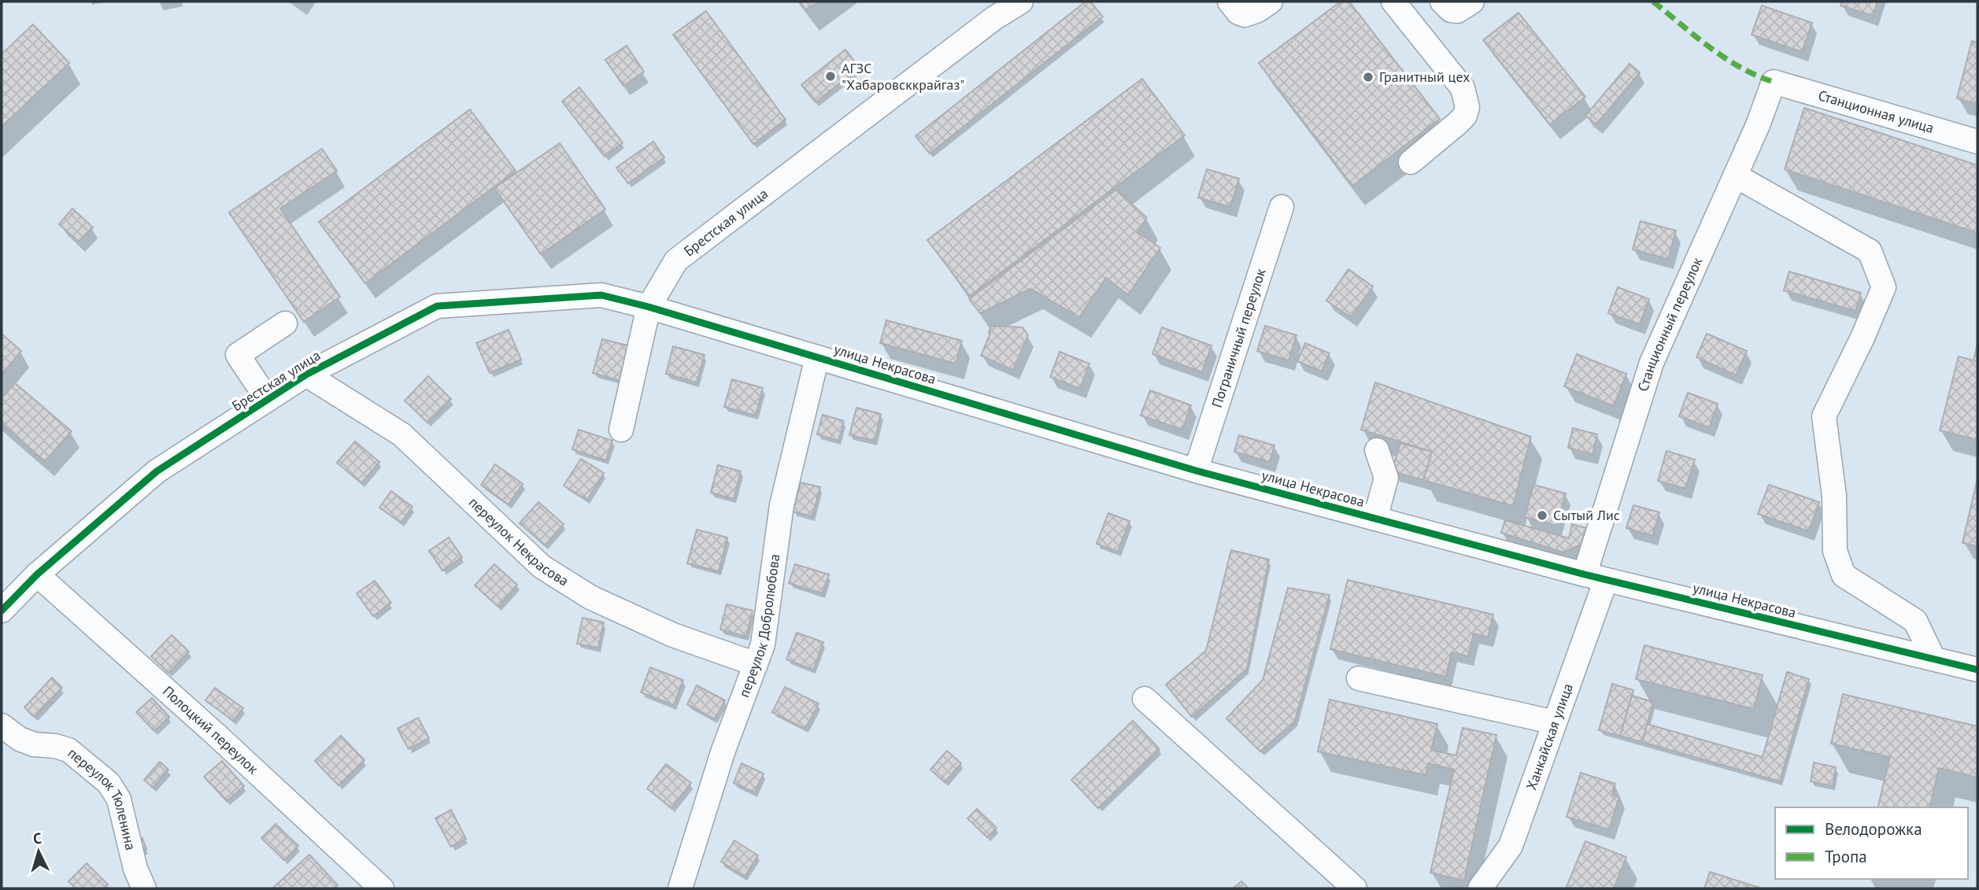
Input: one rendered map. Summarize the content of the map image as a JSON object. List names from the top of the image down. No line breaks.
{"streets":{"street":["Станционная улица","Брестская улица","Станционный переулок","Пограничный переулок","улица Некрасова","переулок Некрасова","переулок Добролюбова","Полоцкий переулок","Ханкайская улица","переулок Тюленина"]},"crossings":[["Станционная улица","Станционный переулок"],["Брестская улица","улица Некрасова"],["Брестская улица","переулок Некрасова"],["Брестская улица","Полоцкий переулок"],["Станционный переулок","улица Некрасова"],["Станционный переулок","Ханкайская улица"],["Пограничный переулок","улица Некрасова"],["улица Некрасова","переулок Добролюбова"],["улица Некрасова","Ханкайская улица"],["переулок Некрасова","переулок Добролюбова"]],"places":["АГЗС \"Хабаровсккрайгаз\"","Гранитный цех","Сытый Лис"],"legend":["Велодорожка","Тропа"],"north":"top"}
